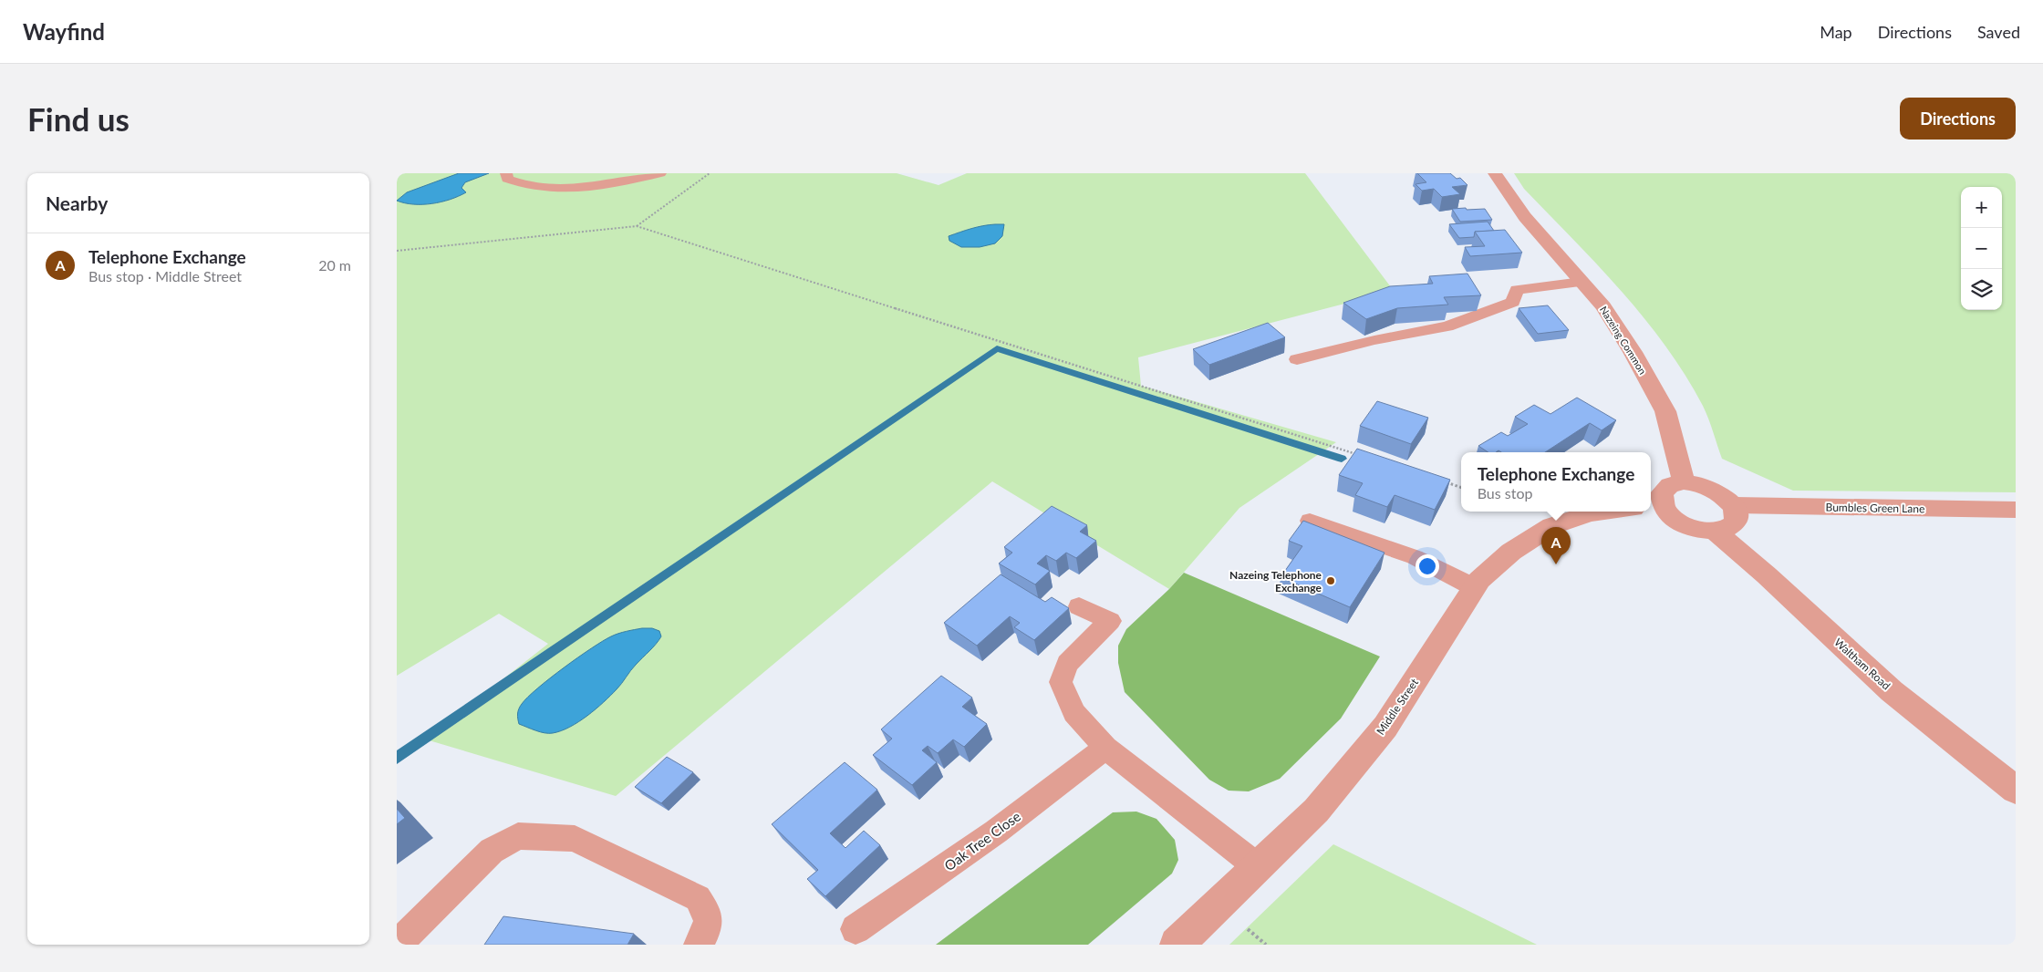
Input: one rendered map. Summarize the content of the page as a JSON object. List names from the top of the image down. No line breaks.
{"streets":{"street":["Nazeing Common","Bumbles Green Lane","Waltham Road","Middle Street"],"lane":["Oak Tree Close"]},"places":["Nazeing Telephone Exchange"],"page":{"header":"Wayfind","nav":["Map","Directions","Saved"],"buttons":"Directions","title":"Find us","heading":"Nearby","map_buttons":["+","−"],"list":[{"mark":"A","name":"Telephone Exchange","note":"Bus stop · Middle Street","value":"20 m"}],"popup":["Telephone Exchange","Bus stop"],"pins":"A"}}
